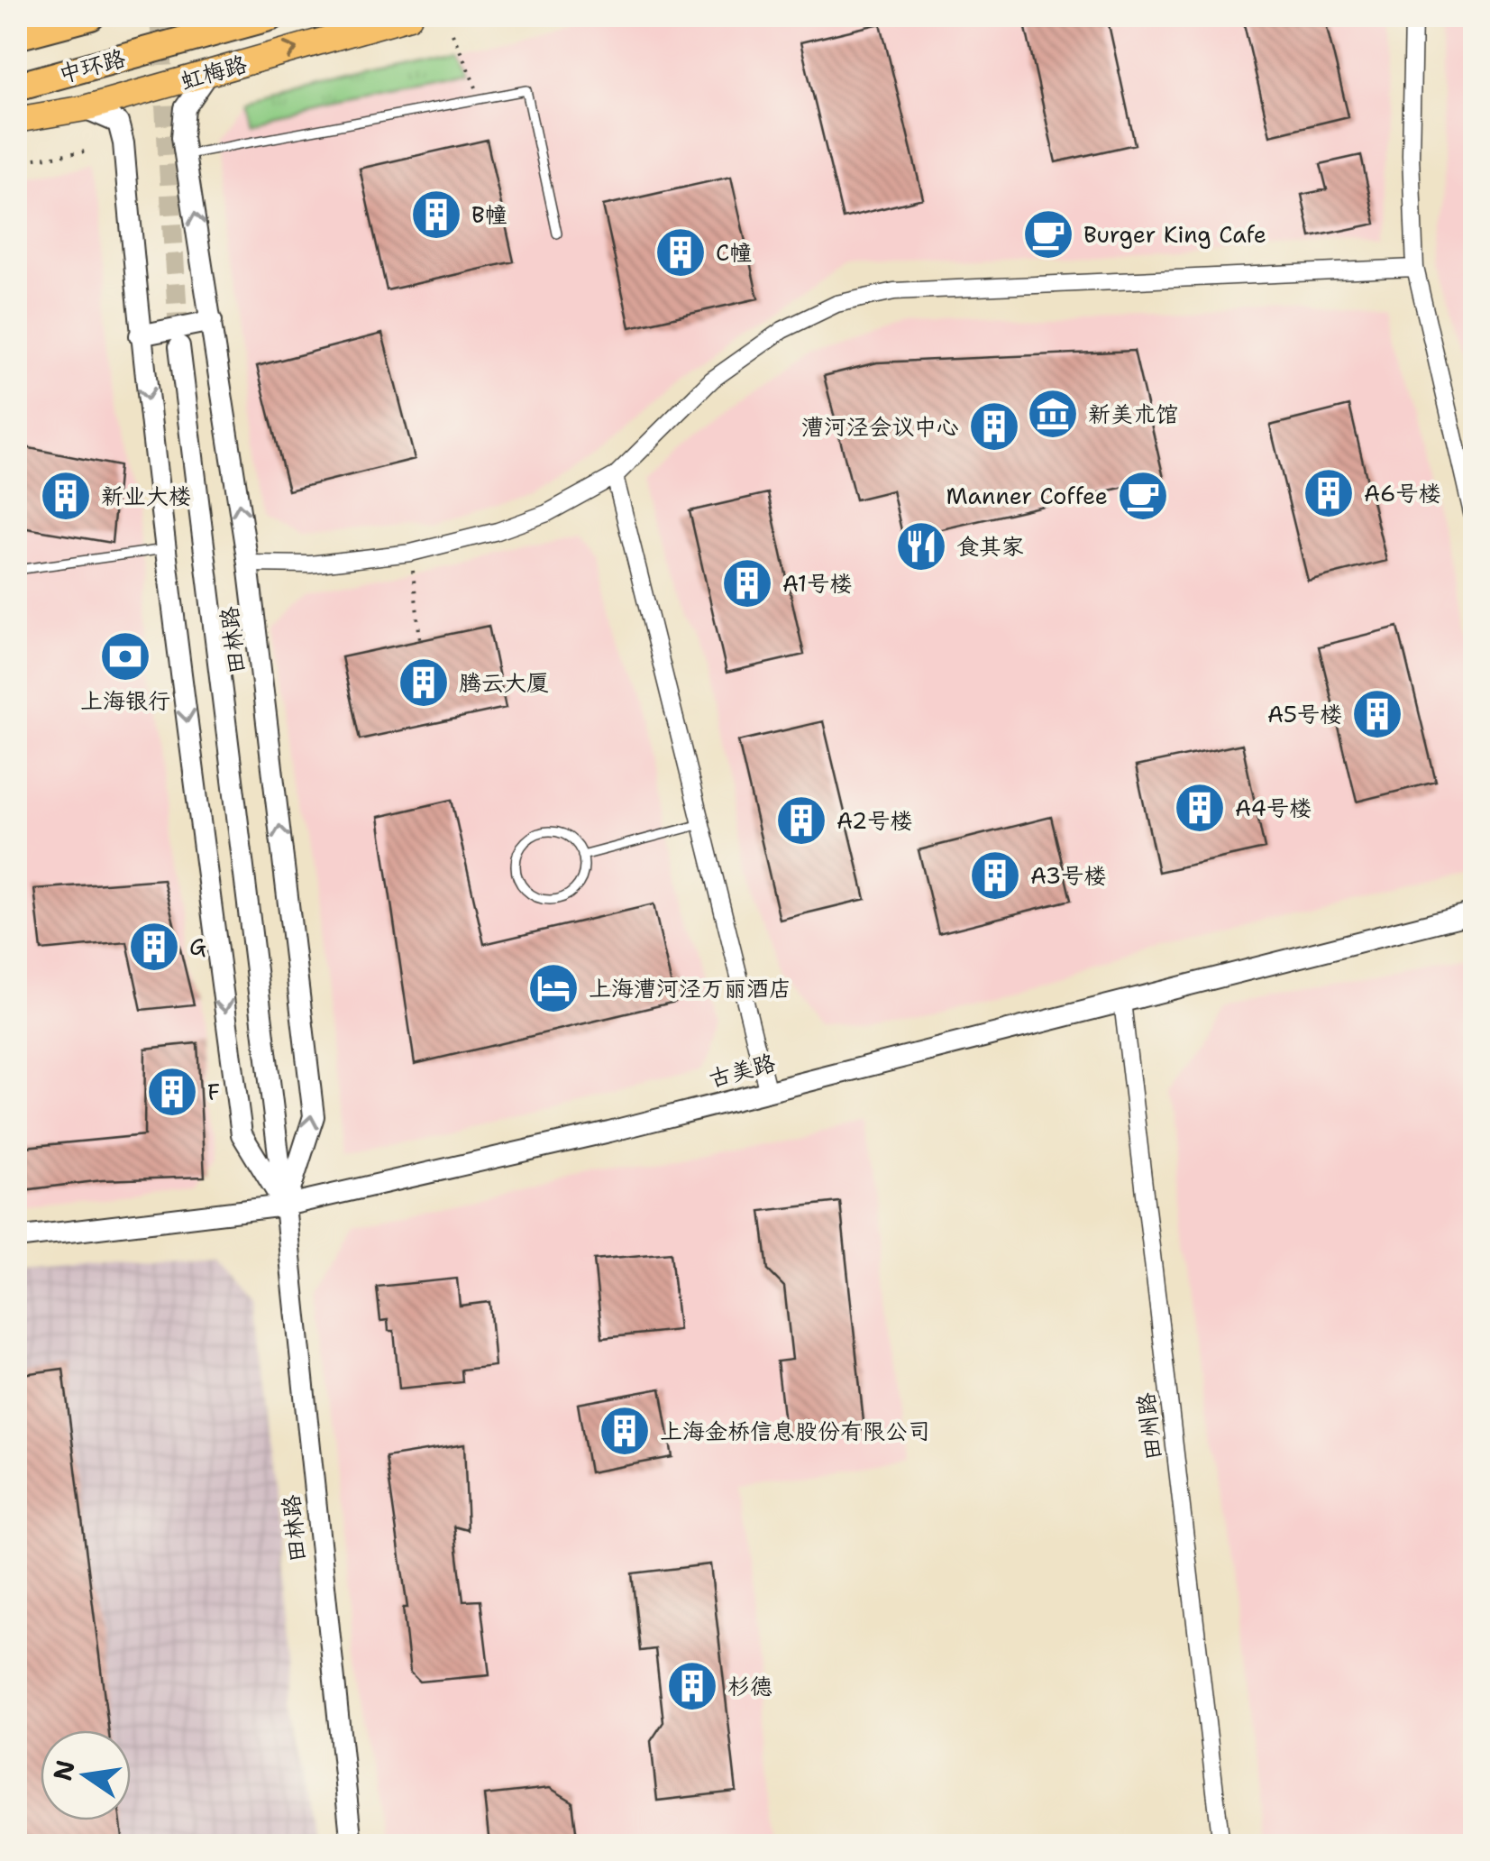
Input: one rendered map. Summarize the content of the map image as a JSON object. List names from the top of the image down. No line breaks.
{"streets":{"highway":["中环路"],"main road":["虹梅路"],"street":["田林路","古美路","田州路"]},"crossings":[["虹梅路","田林路"],["田林路","古美路"],["古美路","田州路"]],"one_way":["虹梅路"],"places":{"building":["B幢","C幢","漕河泾会议中心","A6号楼","新业大楼","A1号楼","腾云大厦","A5号楼","A4号楼","A2号楼","A3号楼","G","F","上海金桥信息股份有限公司","杉德"],"cafe":["Burger King Cafe","Manner Coffee"],"museum":["新美术馆"],"restaurant":["食其家"],"bank":["上海银行"],"hotel":["上海漕河泾万丽酒店"]},"north":"left"}
